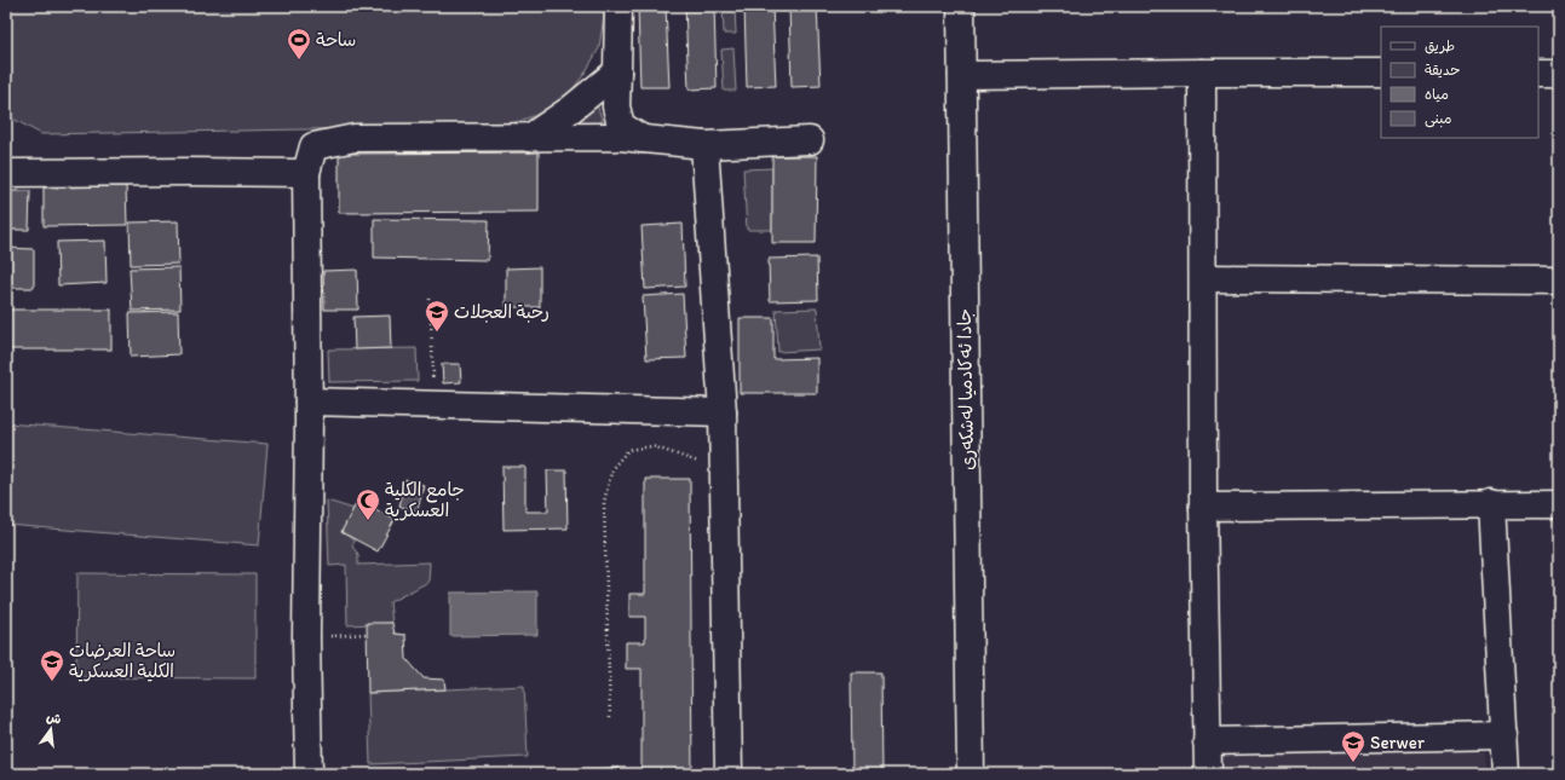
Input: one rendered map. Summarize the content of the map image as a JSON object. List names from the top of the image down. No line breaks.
{"streets":{"street":["جادا ئه‌كادميا له‌شكه‌رى"]},"places":{"sports":["ساحة"],"school or university":["رحبة العجلات","ساحة العرضات الكلية العسكرية","Serwer"],"mosque":["جامع الكلية العسكرية"]},"legend":["طريق","حديقة","مياه","مبنى"],"north":"top"}
